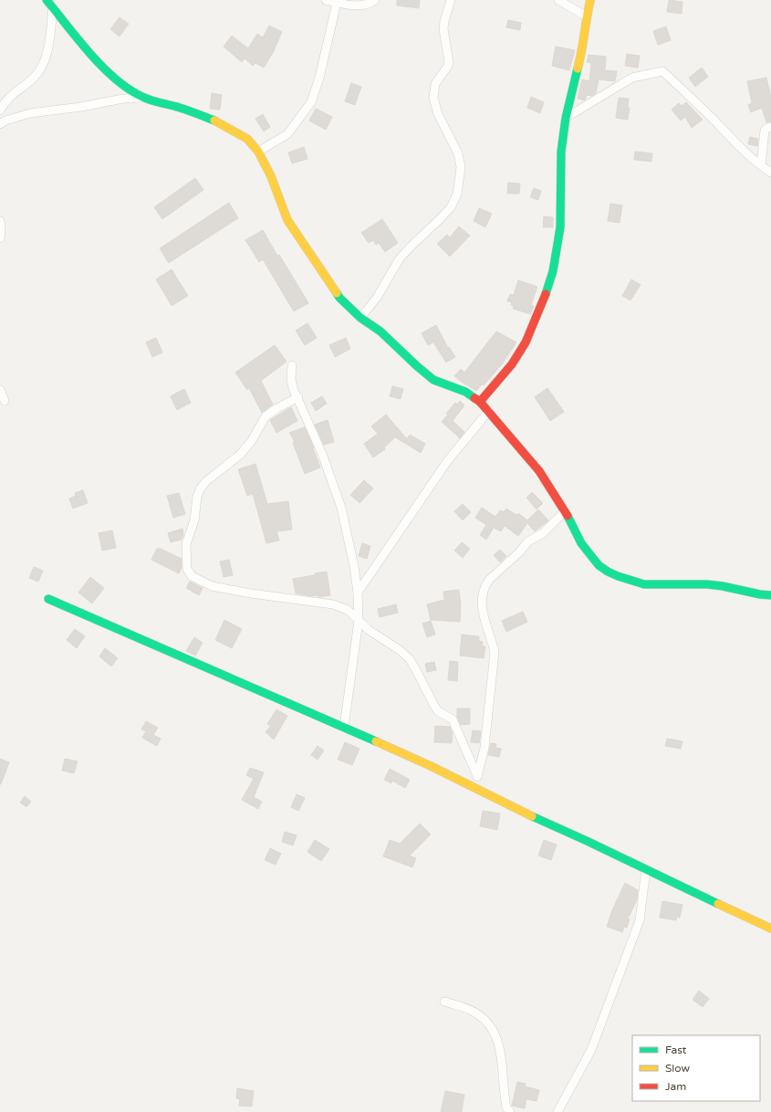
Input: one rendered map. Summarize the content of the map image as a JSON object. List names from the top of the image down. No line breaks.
{"legend":["Fast","Slow","Jam"]}
